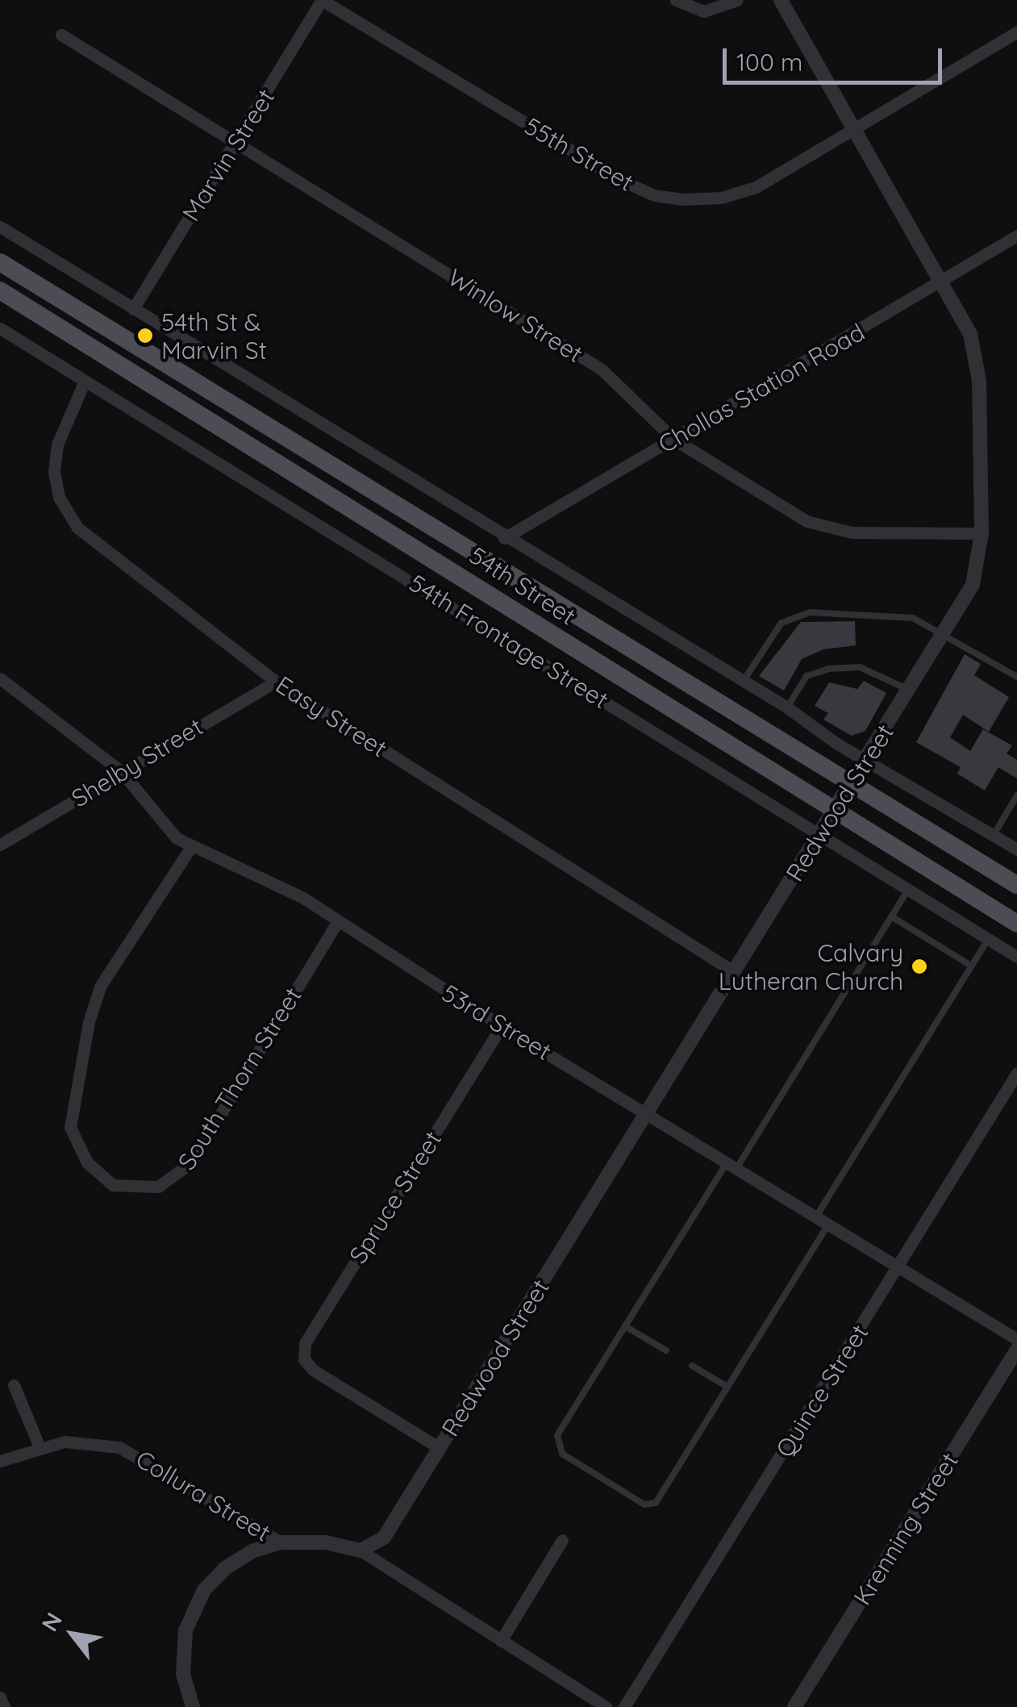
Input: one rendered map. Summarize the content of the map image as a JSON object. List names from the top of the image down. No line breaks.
{"streets":{"main road":["54th Street"],"street":["55th Street","Marvin Street","Winlow Street","Chollas Station Road","54th Frontage Street","Easy Street","Shelby Street","Redwood Street","53rd Street","South Thorn Street","Spruce Street","Quince Street","Collura Street","Krenning Street"]},"crossings":[["55th Street","Marvin Street"],["55th Street","Redwood Street"],["Marvin Street","Winlow Street"],["Winlow Street","Chollas Station Road"],["Winlow Street","Redwood Street"],["Chollas Station Road","Redwood Street"],["54th Street","Redwood Street"],["54th Frontage Street","Easy Street"],["54th Frontage Street","Redwood Street"],["Easy Street","Shelby Street"],["Easy Street","Redwood Street"],["Shelby Street","53rd Street"],["Redwood Street","53rd Street"],["Redwood Street","Spruce Street"],["Redwood Street","Collura Street"],["53rd Street","South Thorn Street"],["53rd Street","Spruce Street"],["53rd Street","Quince Street"]],"places":["54th St & Marvin St","Calvary Lutheran Church"],"scale_bar":"100 m","north":"top left"}
